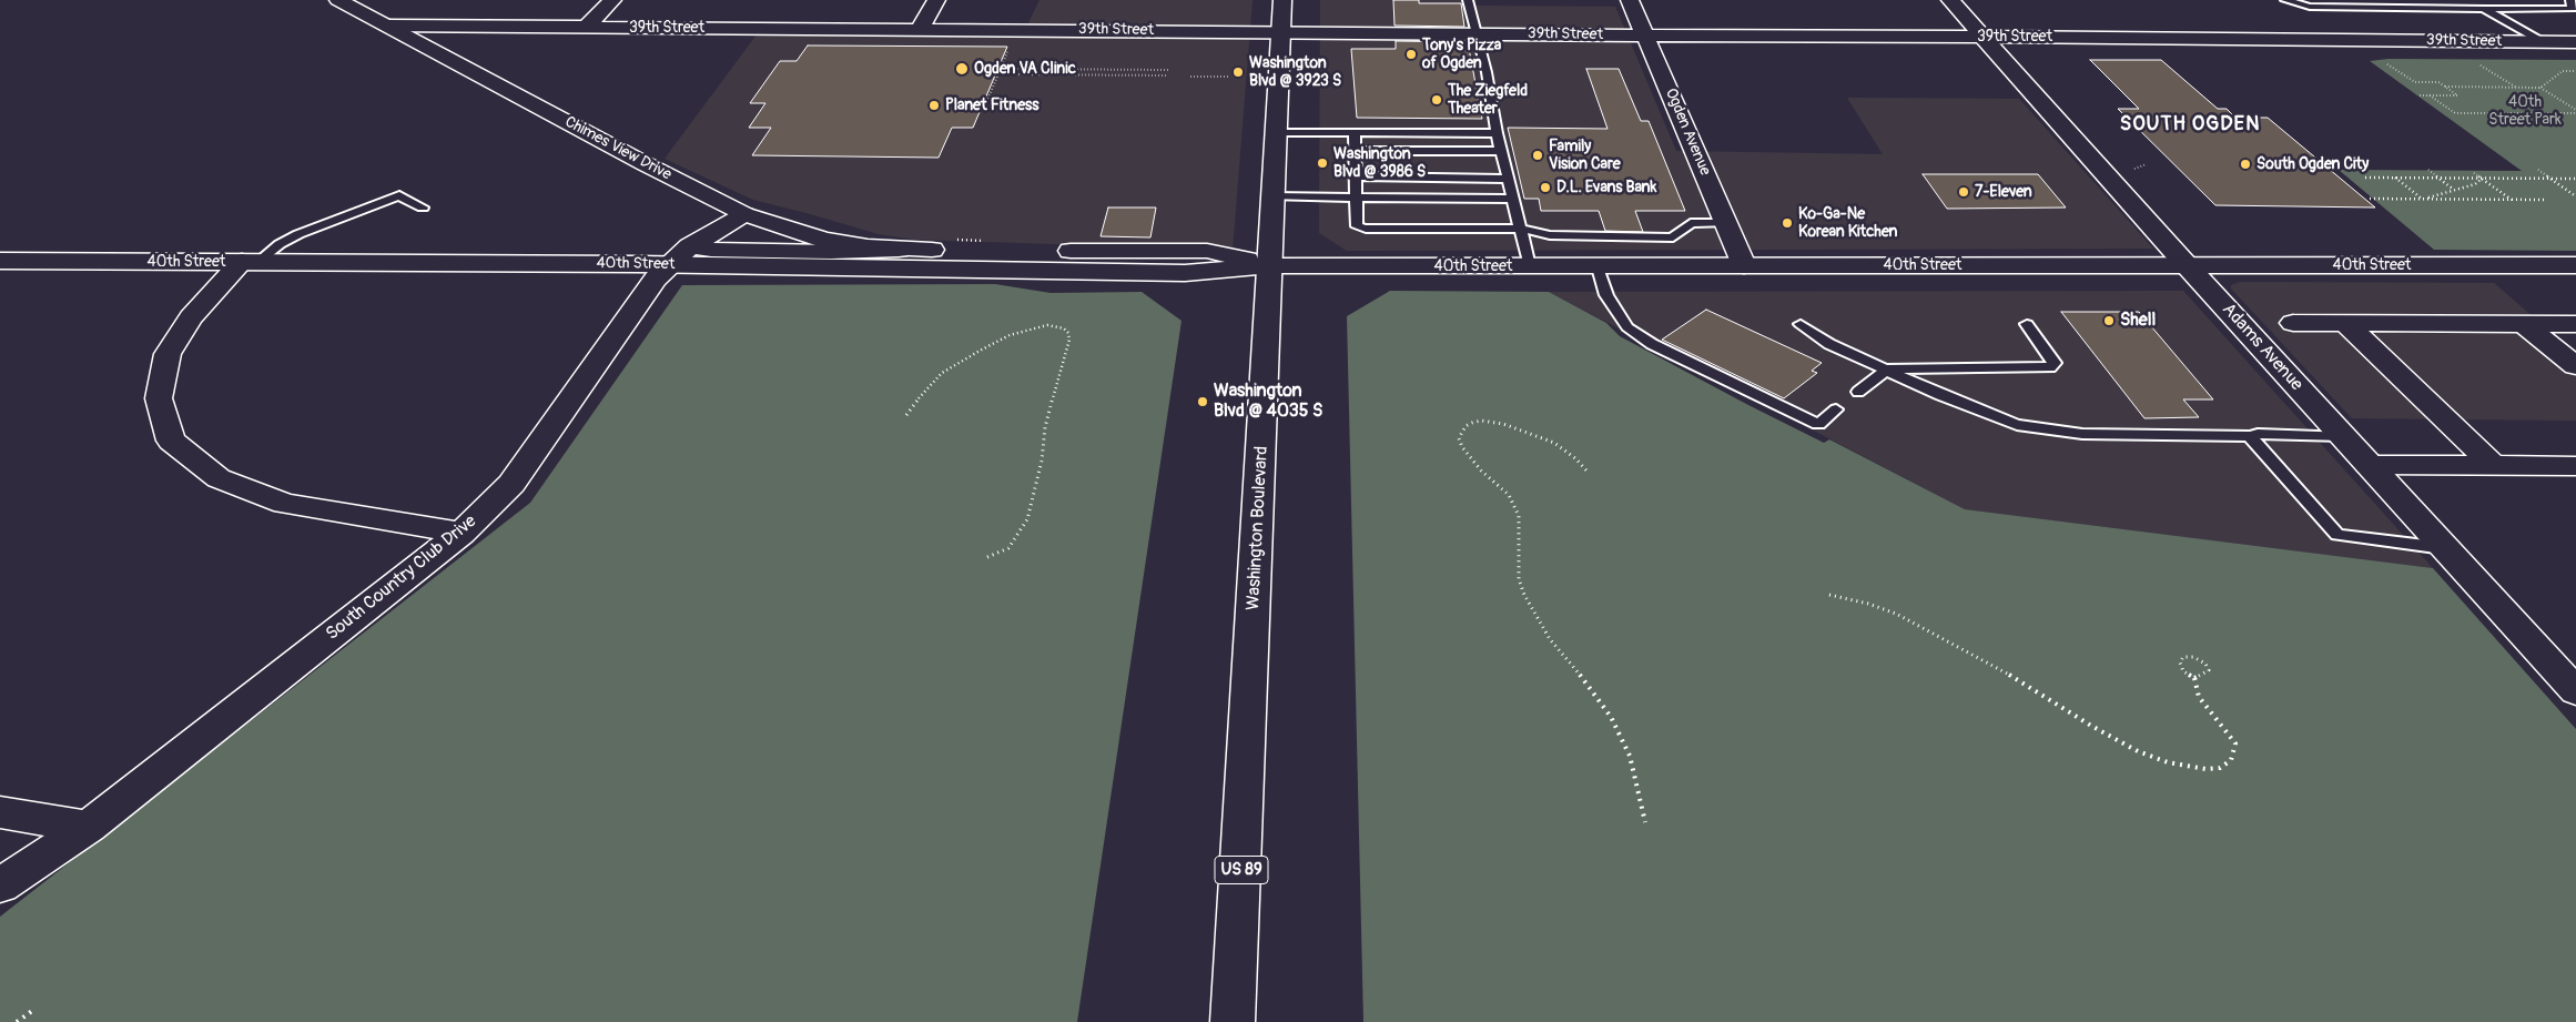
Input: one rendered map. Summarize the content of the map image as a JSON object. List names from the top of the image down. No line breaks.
{"streets":{"street":["39th Street","Ogden Avenue","Chimes View Drive","40th Street","Adams Avenue","Washington Boulevard","South Country Club Drive","US 89"]},"crossings":[["39th Street","Ogden Avenue"],["39th Street","Chimes View Drive"],["39th Street","Adams Avenue"],["39th Street","Washington Boulevard"],["Ogden Avenue","40th Street"],["Chimes View Drive","40th Street"],["Chimes View Drive","South Country Club Drive"],["40th Street","Adams Avenue"],["40th Street","Washington Boulevard"],["40th Street","South Country Club Drive"]],"districts":["SOUTH OGDEN"],"parks":["40th Street Park"],"places":["Tony's Pizza of Ogden","Ogden VA Clinic","Washington Blvd @ 3923 S","The Ziegfeld Theater","Planet Fitness","Family Vision Care","Washington Blvd @ 3986 S","South Ogden City","D.L. Evans Bank","7-Eleven","Ko-Ga-Ne Korean Kitchen","Shell","Washington Blvd @ 4035 S"]}
